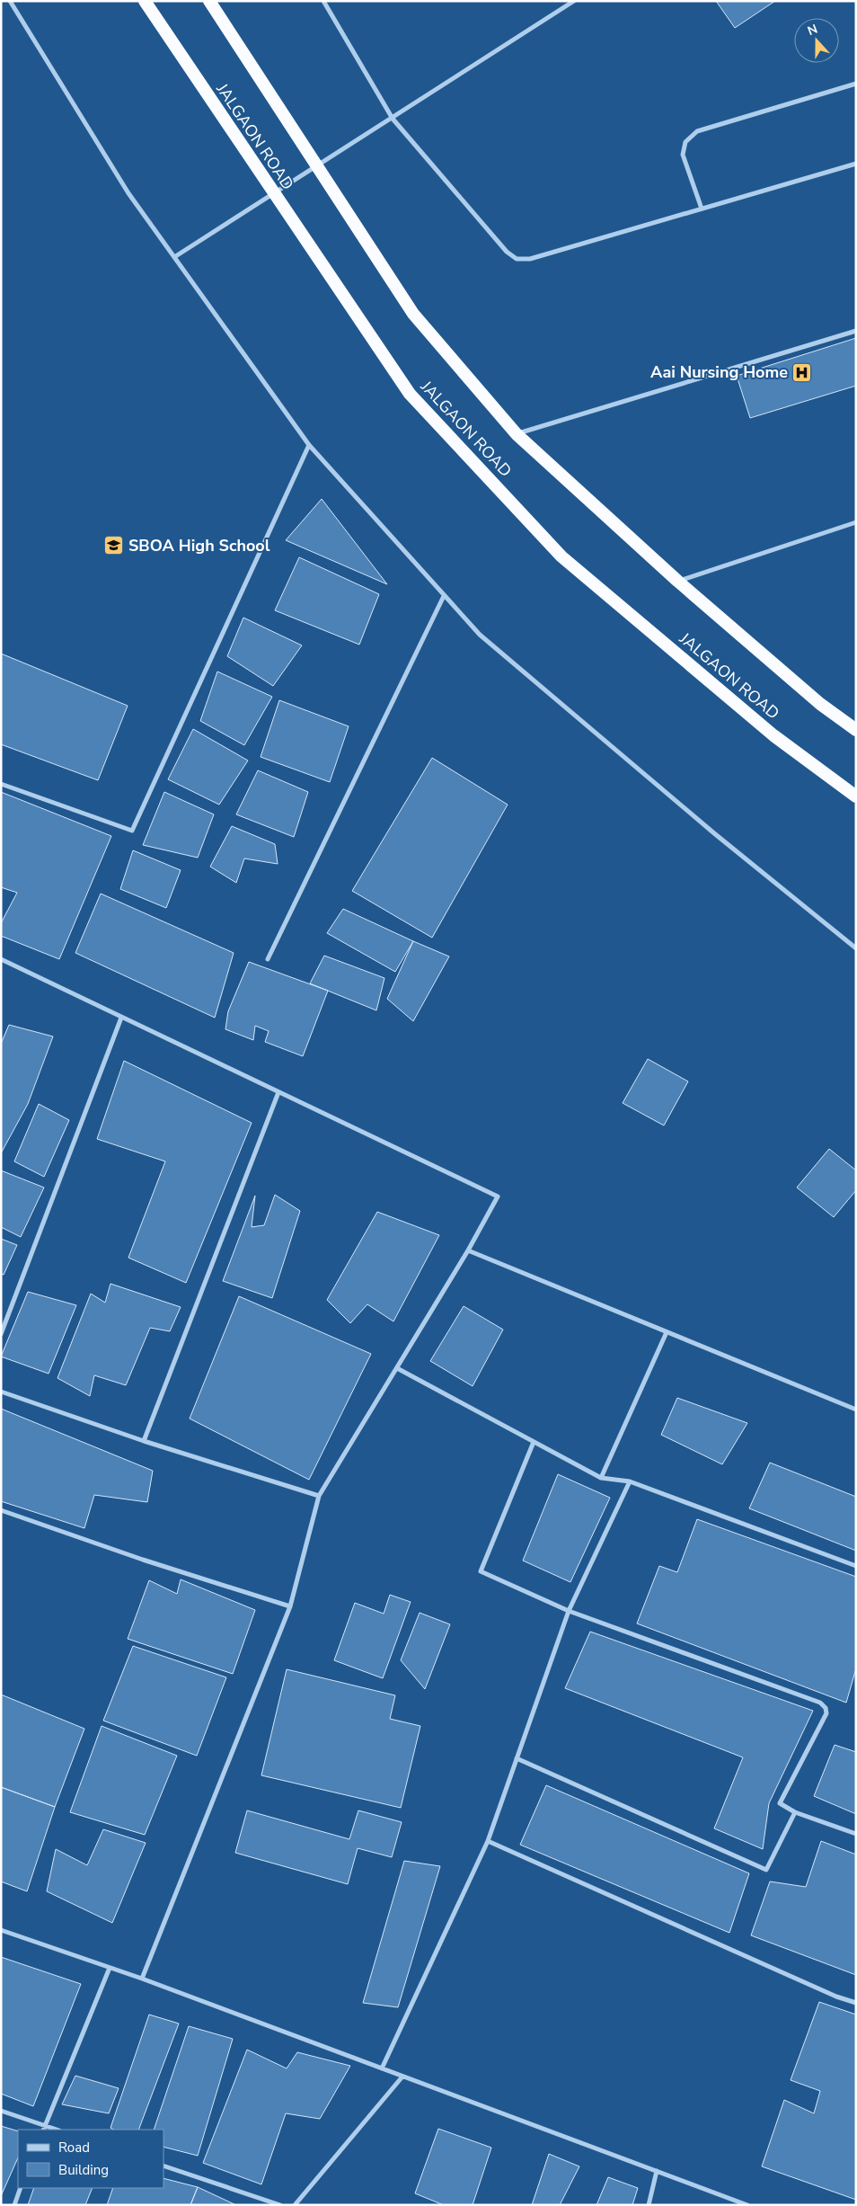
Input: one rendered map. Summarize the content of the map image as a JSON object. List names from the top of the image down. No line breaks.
{"streets":{"highway":["JALGAON ROAD"]},"places":{"hospital":["Aai Nursing Home"],"school or university":["SBOA High School"]},"legend":["Road","Building"],"north":"top"}
